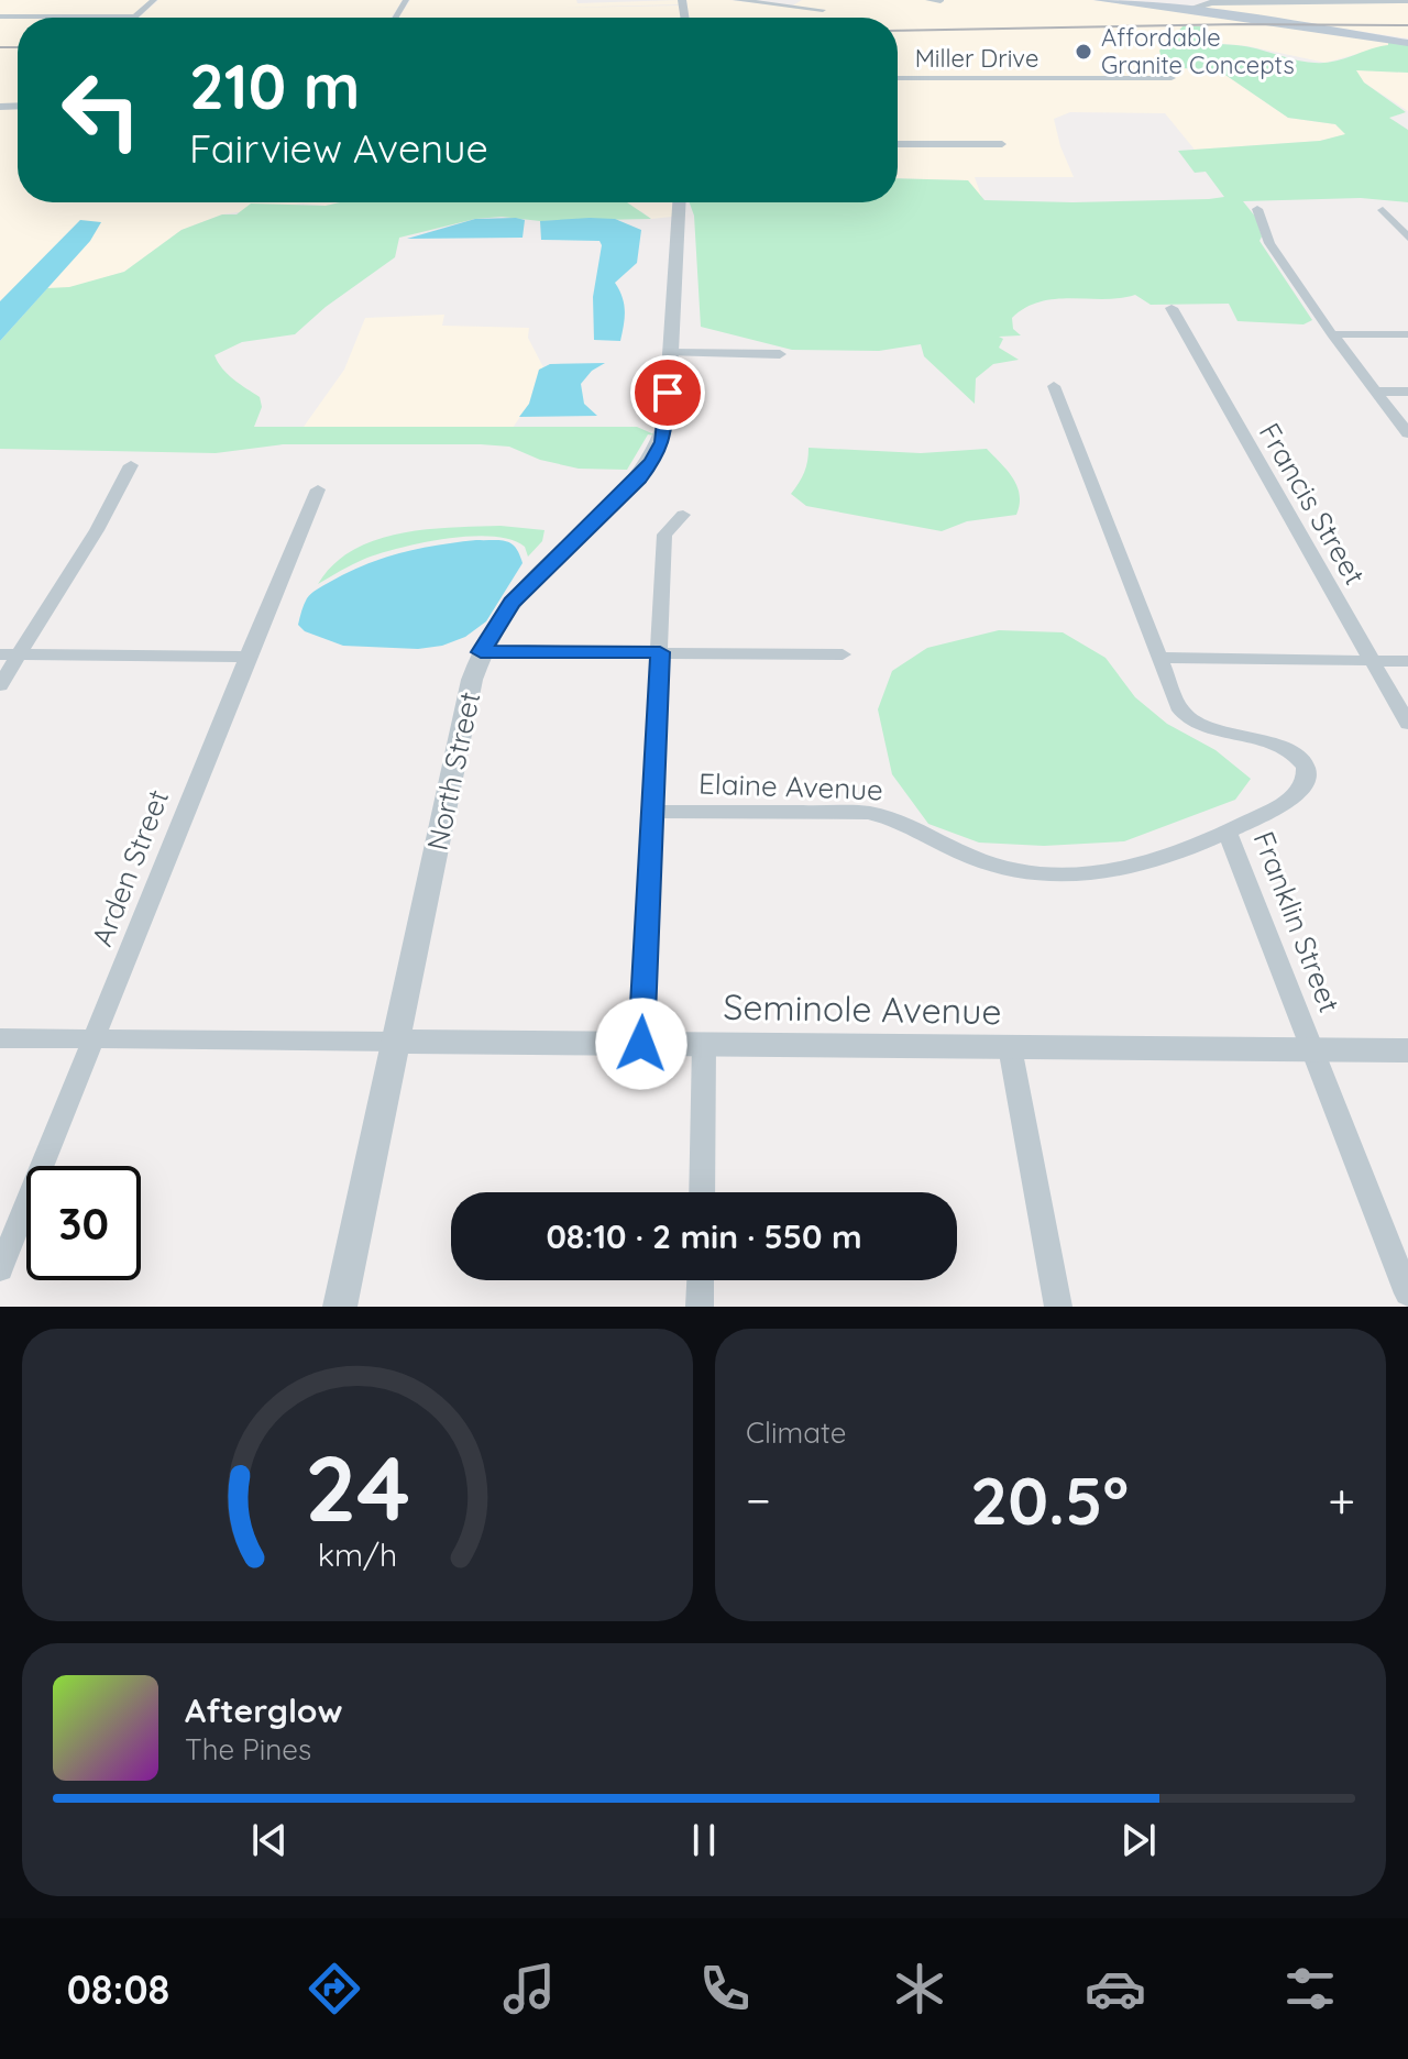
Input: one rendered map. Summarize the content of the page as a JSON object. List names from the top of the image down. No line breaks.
{"streets":{"street":["Miller Drive","Francis Street","North Street","Elaine Avenue","Arden Street","Franklin Street","Seminole Avenue"]},"crossings":[["North Street","Seminole Avenue"],["Elaine Avenue","Franklin Street"],["Arden Street","Seminole Avenue"],["Franklin Street","Seminole Avenue"]],"places":["Affordable Granite Concepts"],"page":{"turn":["210 m","Fairview Avenue"],"limit":"30","trip":"08:10 · 2 min · 550 m","tile":"Climate","heat":["−","20.5°","+"],"song":["Afterglow","The Pines"],"tabs":"08:08","gauge":["24","km/h"]}}
